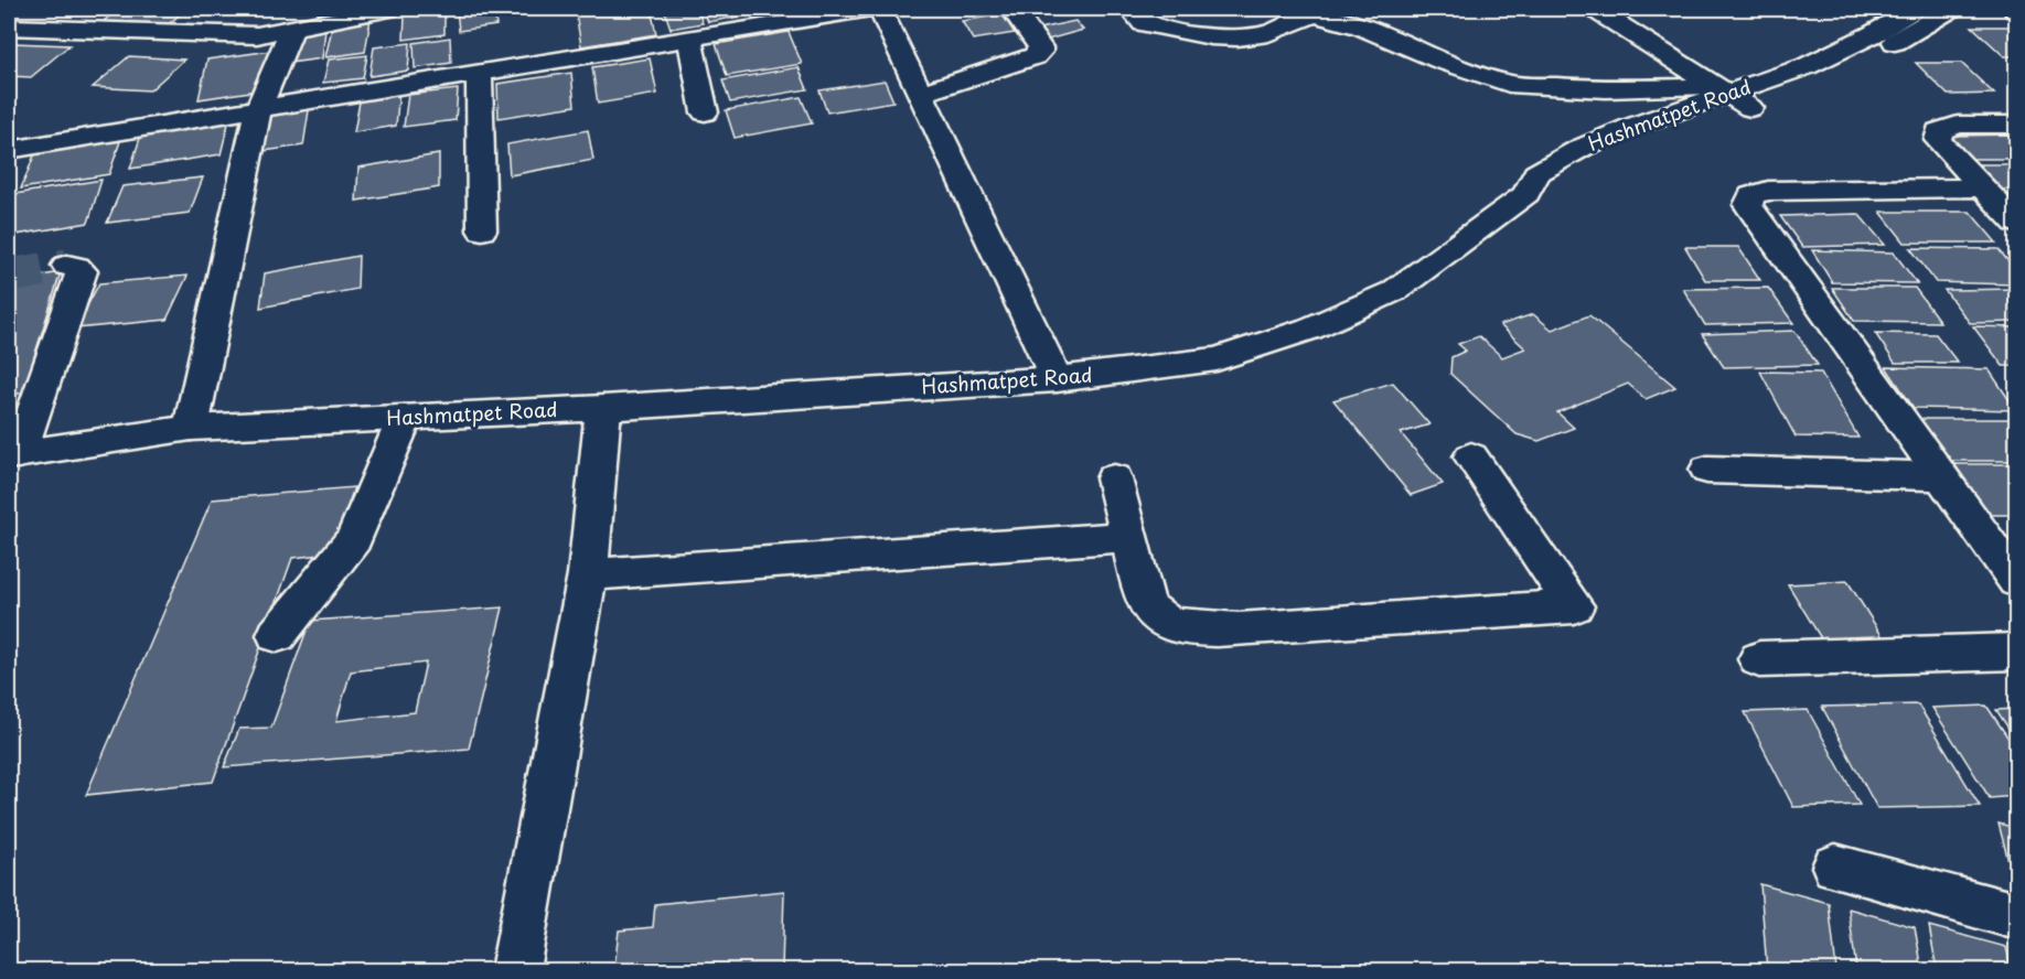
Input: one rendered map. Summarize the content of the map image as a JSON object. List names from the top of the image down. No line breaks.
{"streets":{"street":["Hashmatpet Road"]}}
